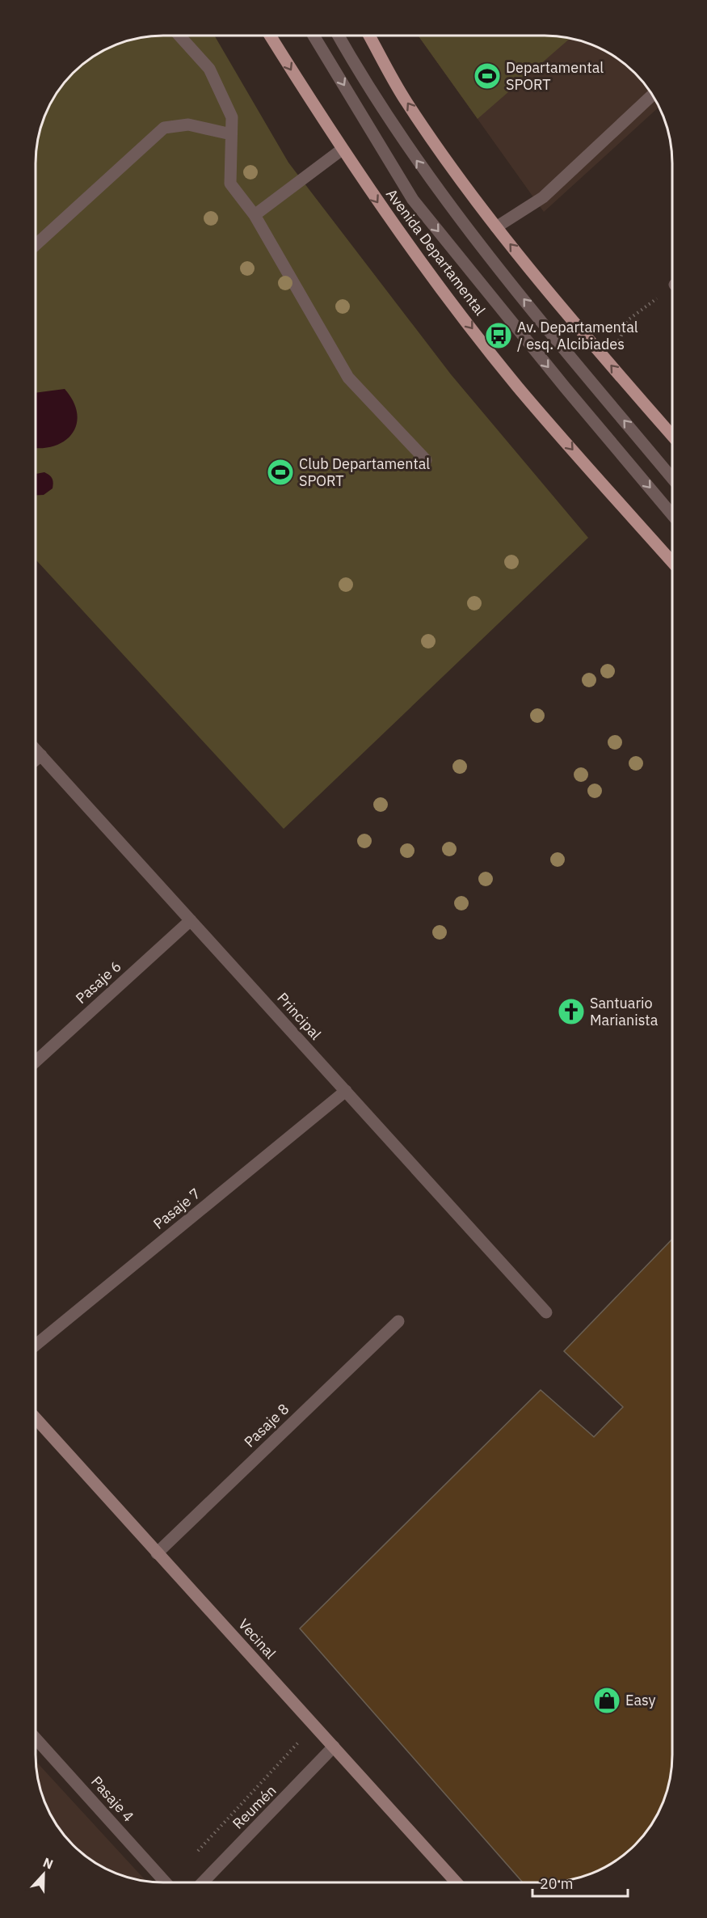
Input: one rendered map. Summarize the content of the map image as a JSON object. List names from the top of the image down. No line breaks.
{"streets":{"main road":["Avenida Departamental"],"street":["Pasaje 6","Principal","Pasaje 7","Pasaje 8","Vecinal","Pasaje 4","Reumén"]},"crossings":[["Pasaje 6","Principal"],["Principal","Pasaje 7"],["Pasaje 8","Vecinal"],["Vecinal","Reumén"]],"places":{"sports":["Departamental SPORT","Club Departamental SPORT"],"bus stop":["Av. Departamental / esq. Alcibiades"],"church":["Santuario Marianista"],"shop":["Easy"]},"scale_bar":"20 m","north":"top"}
